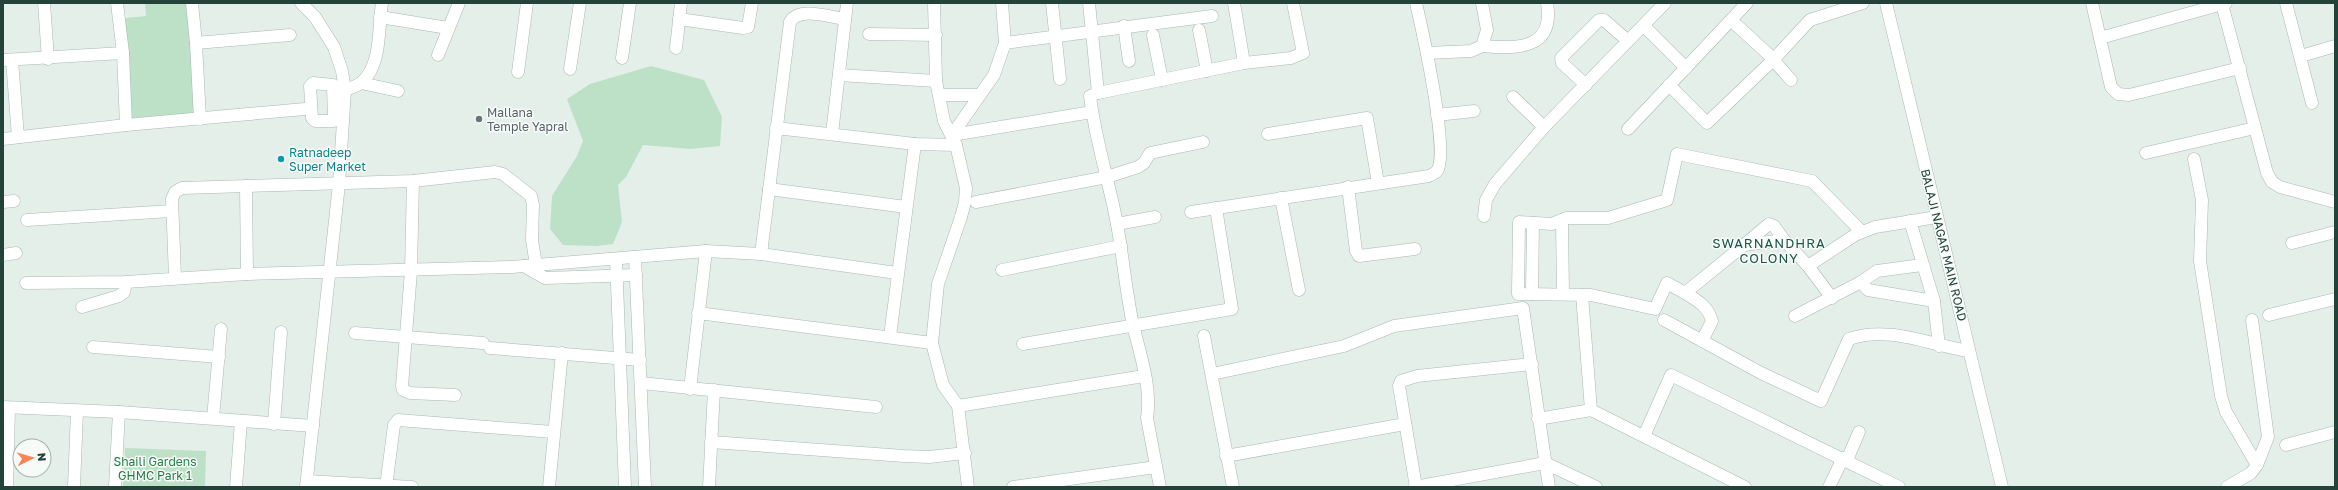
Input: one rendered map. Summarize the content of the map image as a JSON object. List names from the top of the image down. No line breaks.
{"streets":{"street":["BALAJI NAGAR MAIN ROAD"]},"districts":["SWARNANDHRA COLONY"],"parks":["Shaili Gardens GHMC Park 1"],"places":["Mallana Temple Yapral","Ratnadeep Super Market"],"north":"right"}
